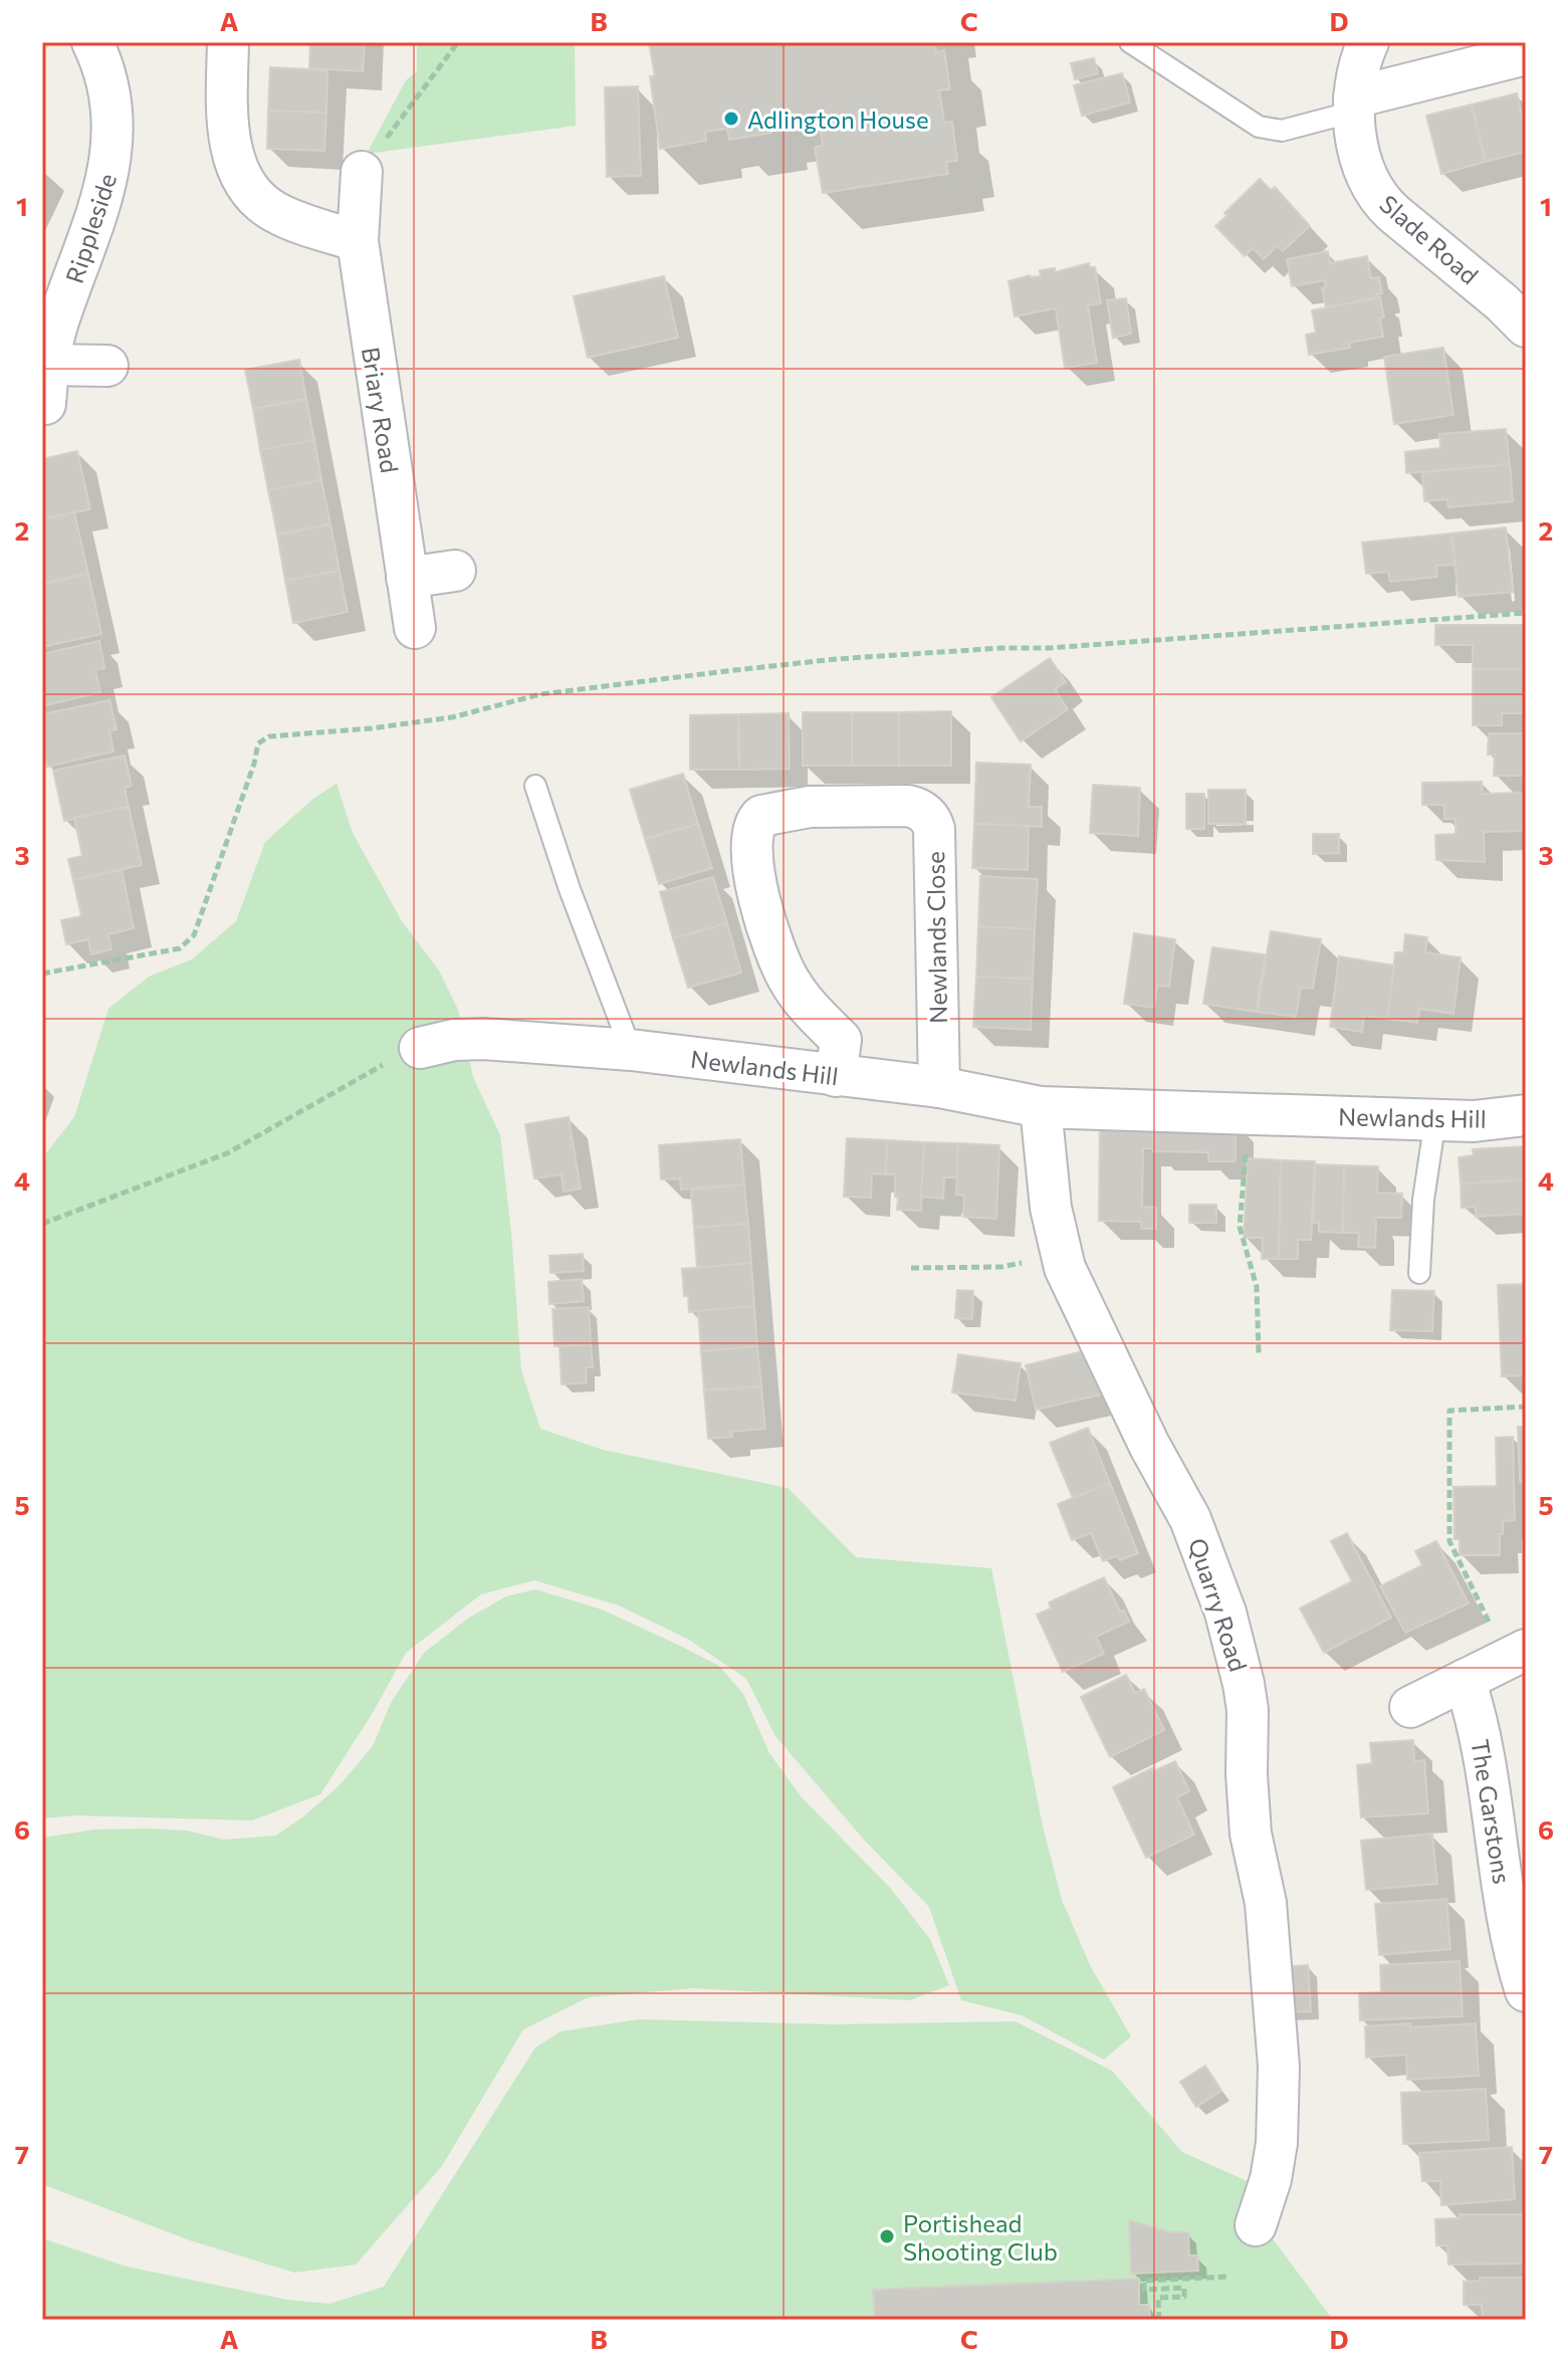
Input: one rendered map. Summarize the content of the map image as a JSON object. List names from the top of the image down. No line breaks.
{"streets":{"street":["Rippleside","Slade Road","Briary Road","Newlands Close","Newlands Hill","Quarry Road","The Garstons"]},"crossings":[["Newlands Close","Newlands Hill"],["Newlands Hill","Quarry Road"]],"places":["Adlington House","Portishead Shooting Club"],"grid":{"columns":["A","B","C","D"],"rows":["1","2","3","4","5","6","7"]}}
